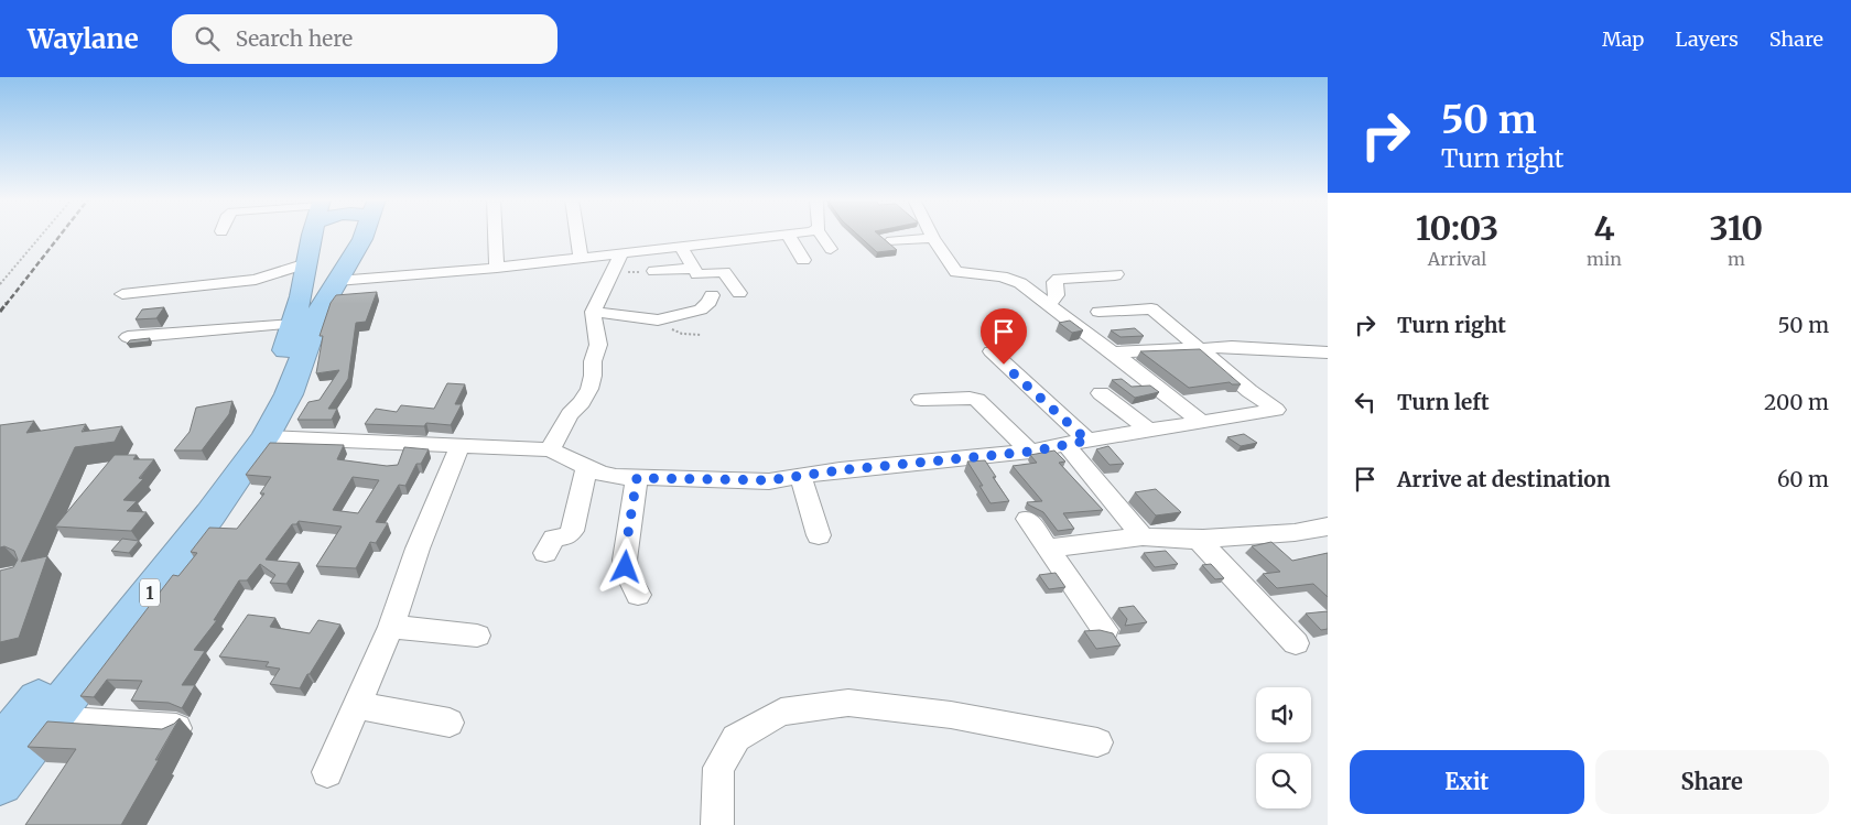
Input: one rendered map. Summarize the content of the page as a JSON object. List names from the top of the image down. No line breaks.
{"streets":{"highway":["1"]},"page":{"header":"Waylane","search":"Search here","nav":["Map","Layers","Share"],"turn":["50 m","Turn right"],"eta":["10:03","Arrival","4","min","310","m"],"list":[{"name":"Turn right","value":"50 m"},{"name":"Turn left","value":"200 m"},{"name":"Arrive at destination","value":"60 m"}],"buttons":["Exit","Share"]}}
